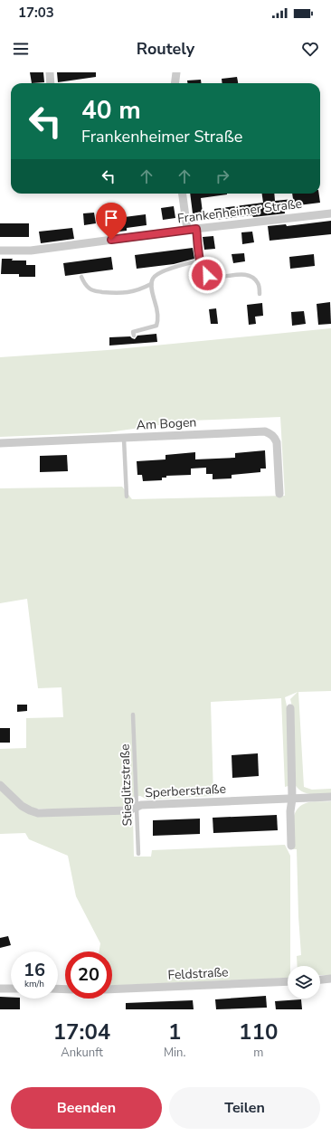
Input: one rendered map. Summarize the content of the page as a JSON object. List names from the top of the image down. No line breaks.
{"streets":{"street":["Frankenheimer Straße","Am Bogen","Sperberstraße","Feldstraße"],"lane":["Stieglitzstraße"]},"crossings":[["Stieglitzstraße","Sperberstraße"]],"page":{"status":"17:03","header":"Routely","turn":["40 m","Frankenheimer Straße"],"speed":"16 km/h","limit":"20","eta":["17:04","Ankunft","1","Min.","110","m"],"buttons":["Beenden","Teilen"]}}
